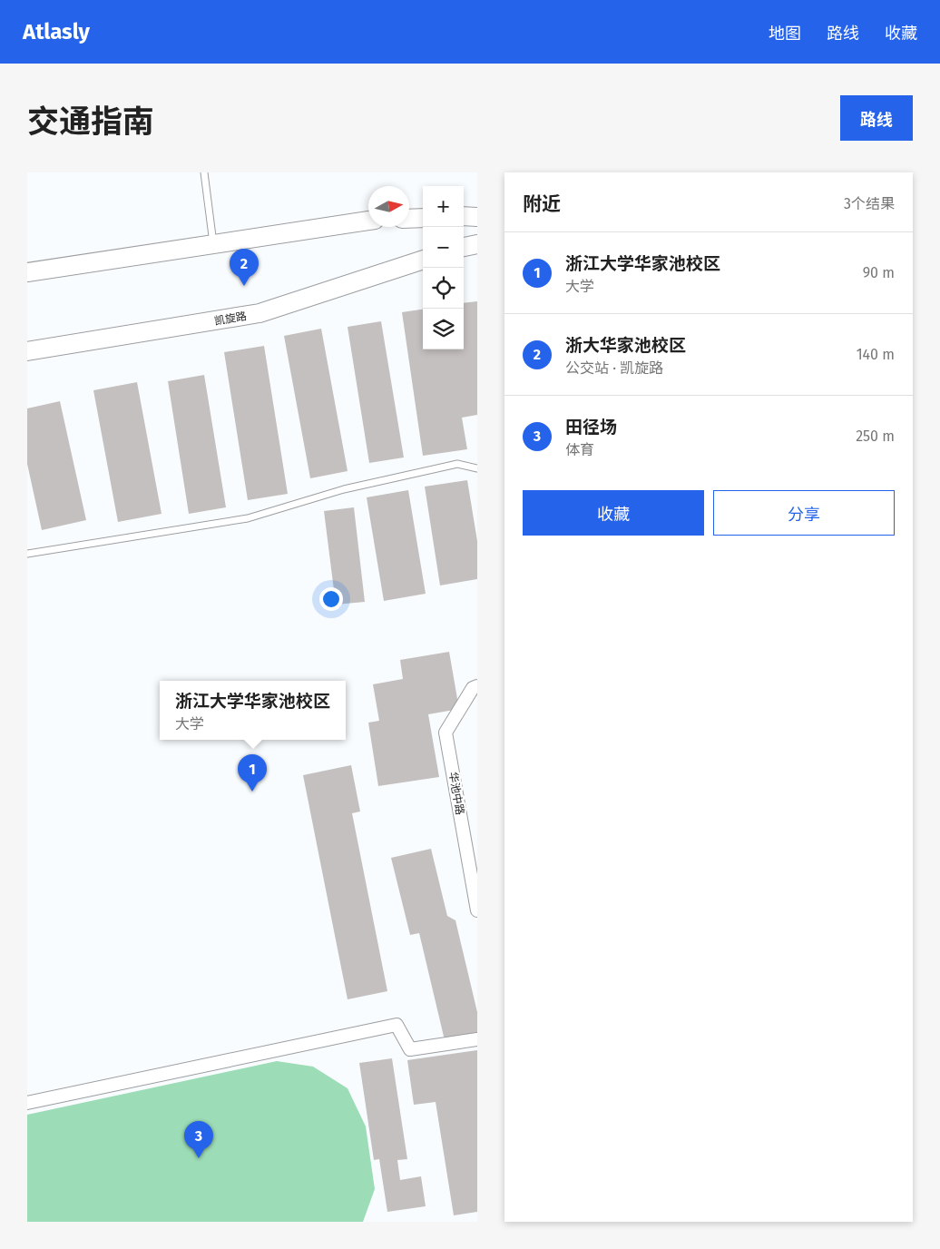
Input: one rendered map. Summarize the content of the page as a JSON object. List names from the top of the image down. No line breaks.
{"streets":{"main road":["凯旋路"],"street":["华池中路"]},"north":"right","page":{"header":"Atlasly","nav":["地图","路线","收藏"],"title":"交通指南","buttons":["路线",["收藏","分享"]],"heading":["附近","3个结果"],"map_buttons":["+","−"],"list":[{"mark":"1","name":"浙江大学华家池校区","note":"大学","value":"90 m"},{"mark":"2","name":"浙大华家池校区","note":"公交站 · 凯旋路","value":"140 m"},{"mark":"3","name":"田径场","note":"体育","value":"250 m"}],"pins":["2","1","3"],"popup":["浙江大学华家池校区","大学"]}}
